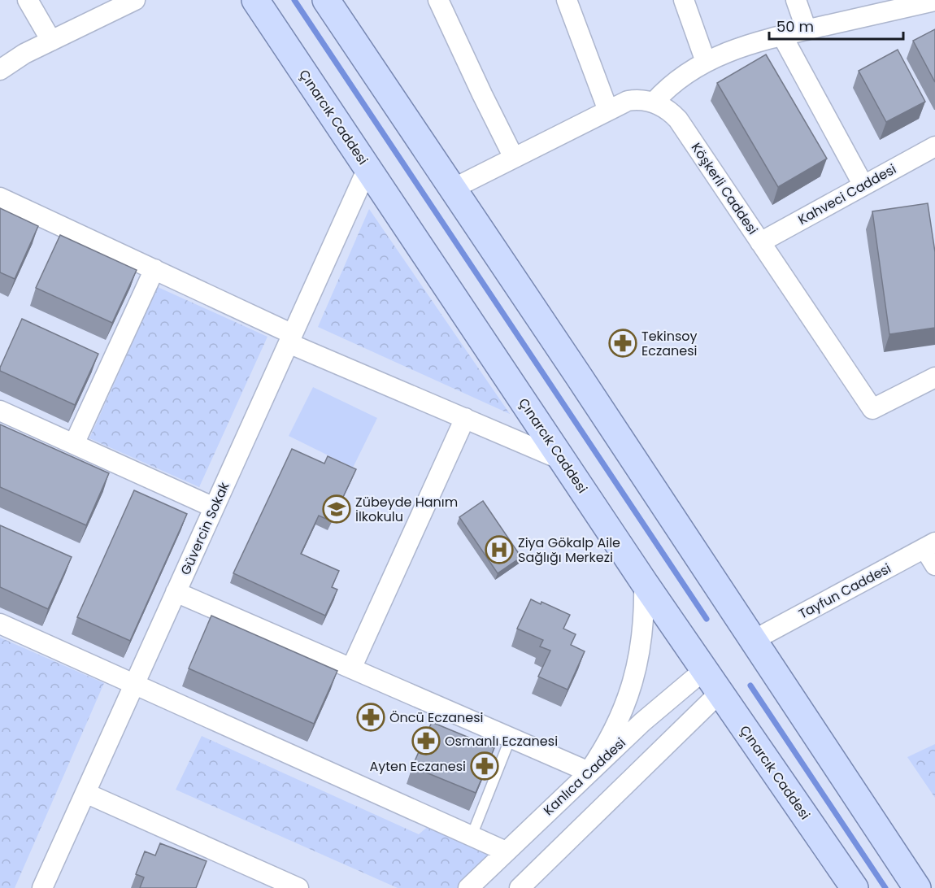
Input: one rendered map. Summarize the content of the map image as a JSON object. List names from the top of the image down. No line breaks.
{"streets":{"main road":["Çınarcık Caddesi"],"street":["Köşkerli Caddesi","Kahveci Caddesi","Güvercin Sokak","Tayfun Caddesi","Kanlıca Caddesi"]},"crossings":[["Çınarcık Caddesi","Güvercin Sokak"],["Çınarcık Caddesi","Kanlıca Caddesi"],["Köşkerli Caddesi","Kahveci Caddesi"]],"places":{"pharmacy":["Tekinsoy Eczanesi","Öncü Eczanesi","Osmanlı Eczanesi","Ayten Eczanesi"],"school or university":["Zübeyde Hanım İlkokulu"],"hospital":["Ziya Gökalp Aile Sağlığı Merkezi"]},"scale_bar":"50 m"}
